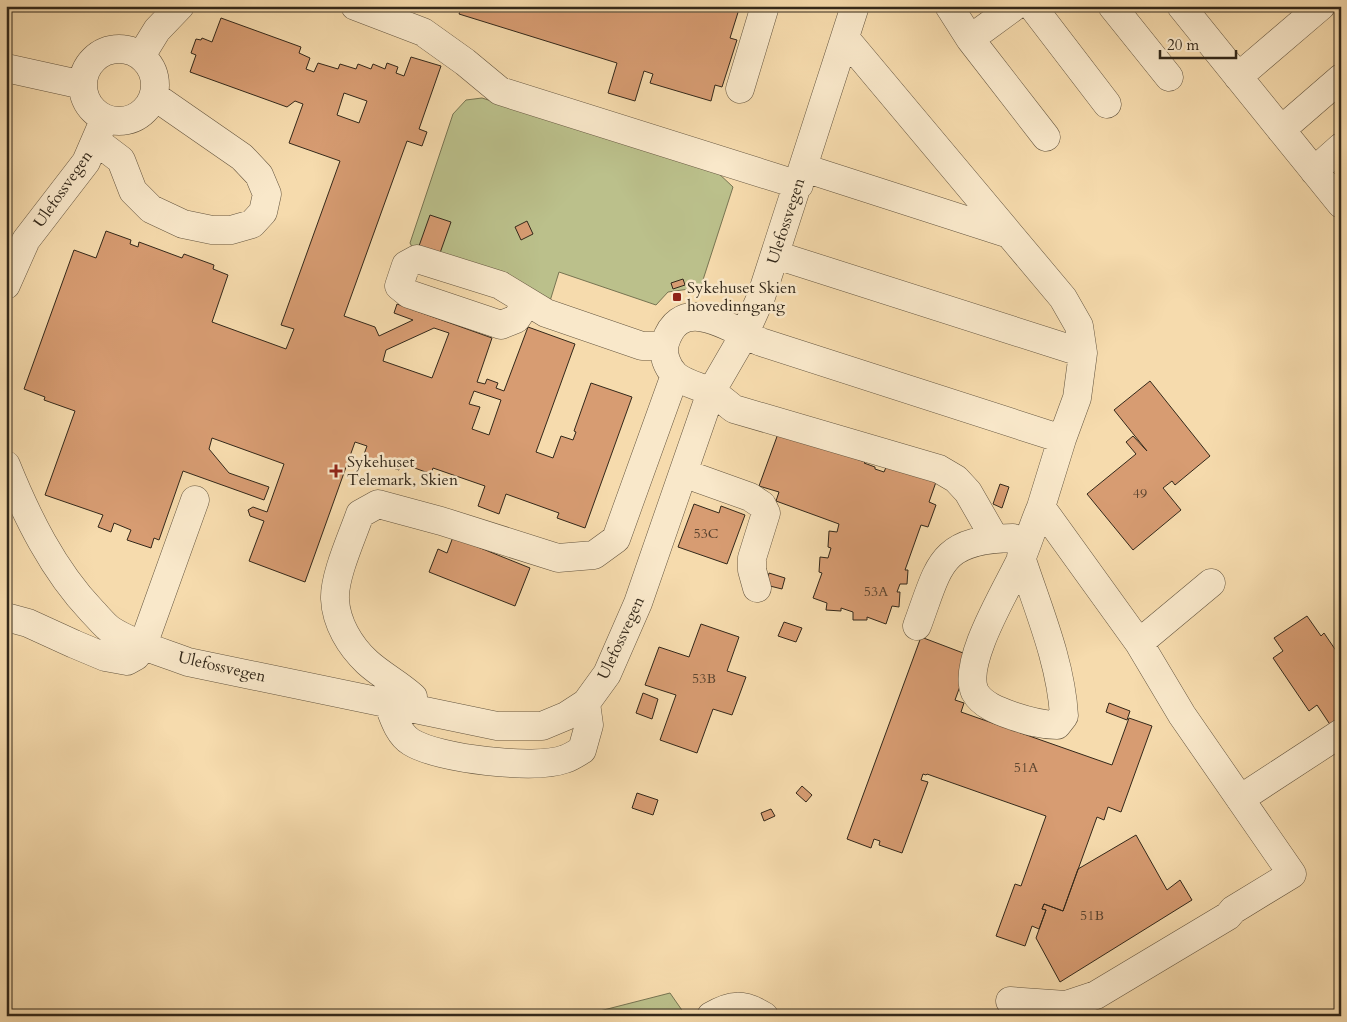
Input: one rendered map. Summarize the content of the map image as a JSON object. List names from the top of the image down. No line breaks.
{"streets":{"street":["Ulefossvegen"]},"places":{"transit":["Sykehuset Skien hovedinngang"],"health":["Sykehuset Telemark, Skien"]},"house_numbers":["49","53C","53A","53B","51A","51B"],"scale_bar":"20 m"}
